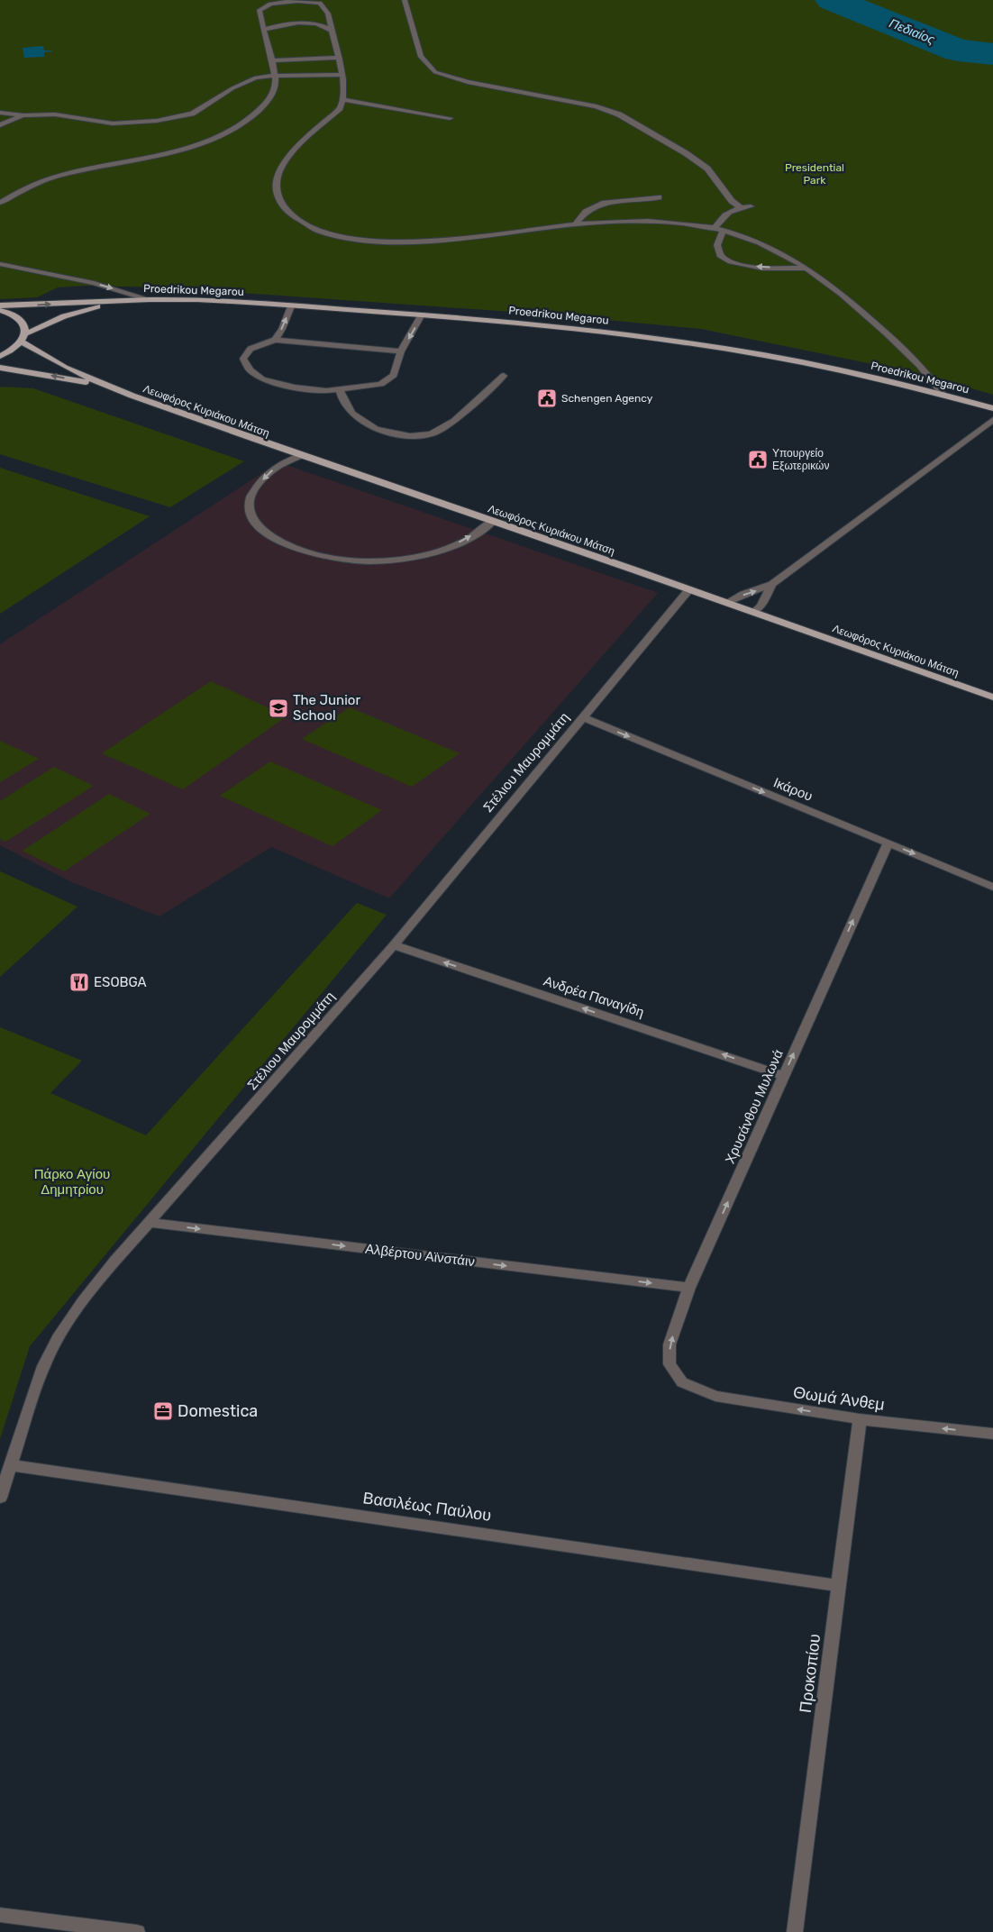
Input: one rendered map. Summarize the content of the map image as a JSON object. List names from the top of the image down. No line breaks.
{"streets":{"main road":["Proedrikou Megarou","Λεωφόρος Κυριάκου Μάτση"],"street":["Στέλιου Μαυρομμάτη","Ικάρου","Ανδρέα Παναγίδη","Χρυσάνθου Μυλωνά","Αλβέρτου Αϊνστάιν","Θωμά Άνθεμ","Βασιλέως Παύλου","Προκοπίου"]},"crossings":[["Λεωφόρος Κυριάκου Μάτση","Στέλιου Μαυρομμάτη"],["Στέλιου Μαυρομμάτη","Ικάρου"],["Στέλιου Μαυρομμάτη","Ανδρέα Παναγίδη"],["Στέλιου Μαυρομμάτη","Αλβέρτου Αϊνστάιν"],["Στέλιου Μαυρομμάτη","Βασιλέως Παύλου"],["Ικάρου","Χρυσάνθου Μυλωνά"],["Ανδρέα Παναγίδη","Χρυσάνθου Μυλωνά"],["Χρυσάνθου Μυλωνά","Αλβέρτου Αϊνστάιν"],["Χρυσάνθου Μυλωνά","Θωμά Άνθεμ"],["Θωμά Άνθεμ","Προκοπίου"],["Βασιλέως Παύλου","Προκοπίου"]],"one_way":["Ικάρου","Ανδρέα Παναγίδη","Χρυσάνθου Μυλωνά","Αλβέρτου Αϊνστάιν","Θωμά Άνθεμ"],"water":["Πεδιαίος"],"parks":["Presidential Park","Πάρκο Αγίου Δημητρίου"],"places":{"public building":["Schengen Agency","Υπουργείο Εξωτερικών"],"school or university":["The Junior School"],"restaurant":["ESOBGA"],"office":["Domestica"]}}
